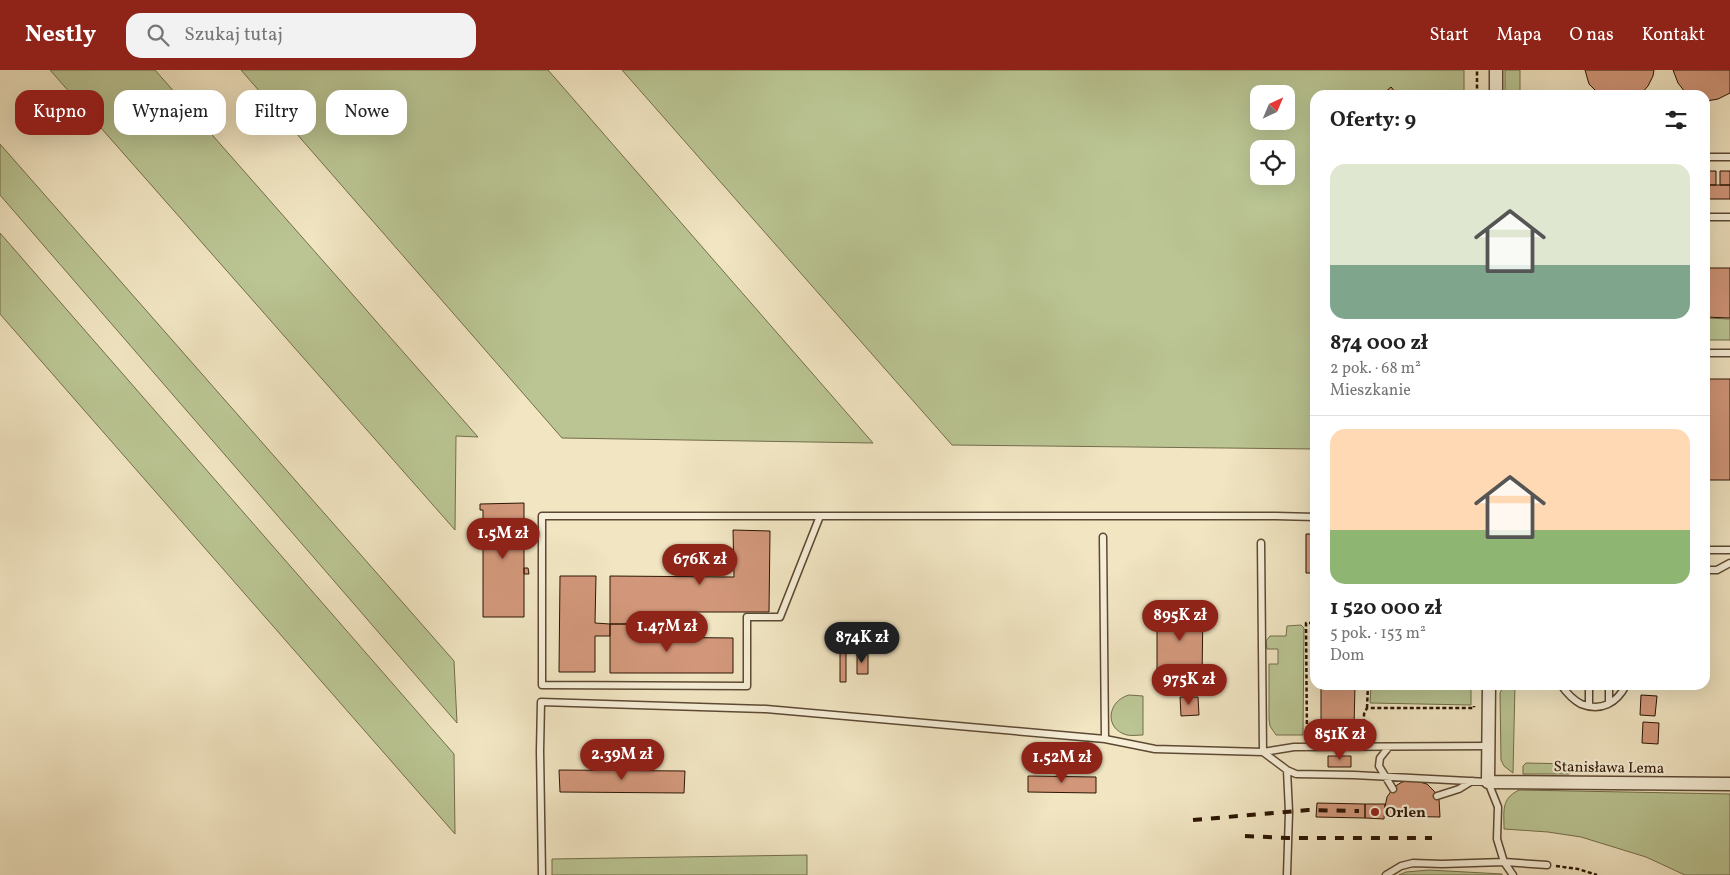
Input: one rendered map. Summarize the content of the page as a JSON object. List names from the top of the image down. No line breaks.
{"streets":{"street":["Stanisława Lema"]},"places":["Orlen"],"north":"top right","page":{"header":"Nestly","search":"Szukaj tutaj","nav":["Start","Mapa","O nas","Kontakt"],"chip":["Kupno","Wynajem","Filtry","Nowe"],"heading":"Oferty: 9","list":[{"name":"874 000 zł","note":"2 pok. · 68 m² · Mieszkanie"},{"name":"1 520 000 zł","note":"5 pok. · 153 m² · Dom"}],"price":["1.5M zł","676K zł","895K zł","1.47M zł","874K zł","975K zł","851K zł","2.39M zł","1.52M zł"]}}
